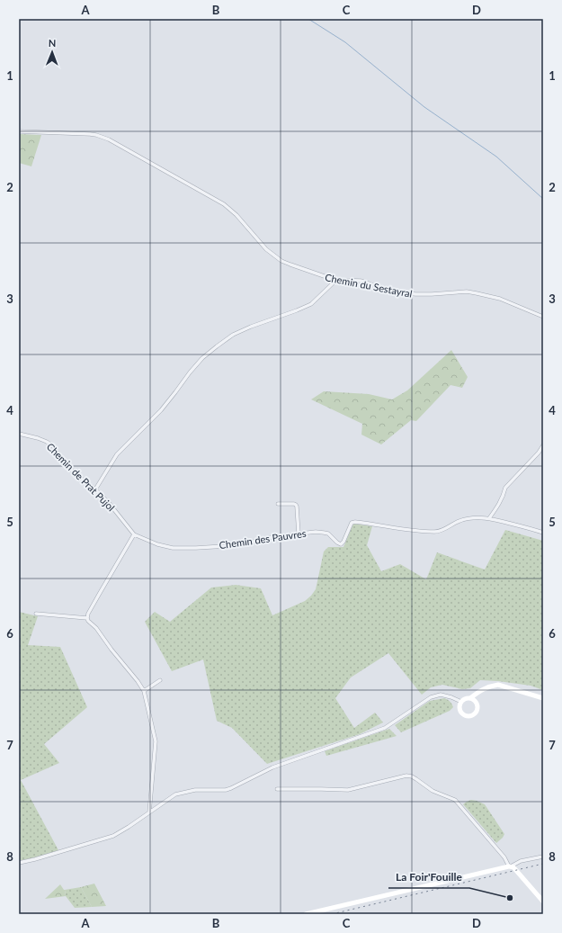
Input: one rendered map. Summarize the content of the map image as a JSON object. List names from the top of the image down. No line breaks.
{"streets":{"street":["Chemin du Sestayral","Chemin de Prat Pujol","Chemin des Pauvres"]},"crossings":[["Chemin de Prat Pujol","Chemin des Pauvres"]],"places":["La Foir'Fouille"],"north":"top","grid":{"columns":["A","B","C","D"],"rows":["1","2","3","4","5","6","7","8"]}}
